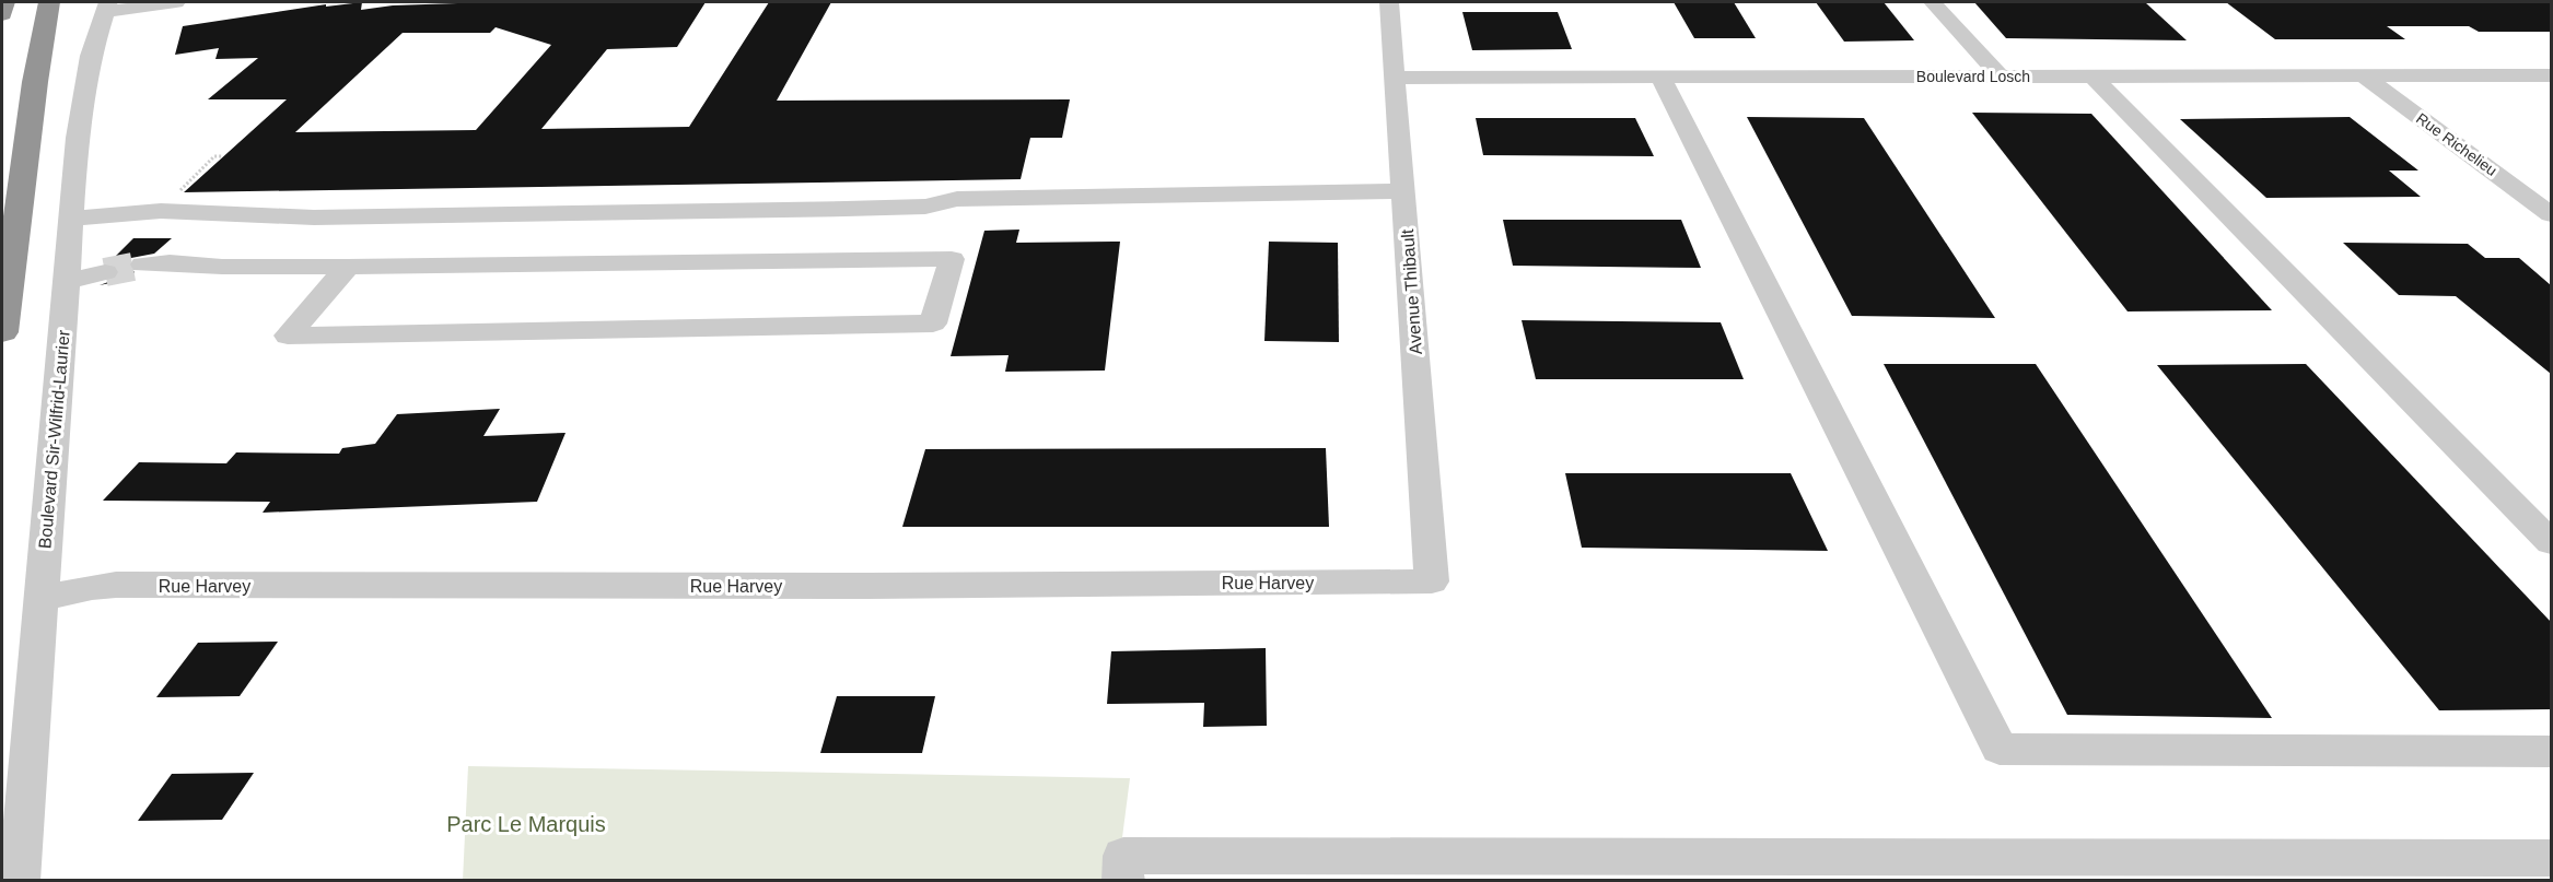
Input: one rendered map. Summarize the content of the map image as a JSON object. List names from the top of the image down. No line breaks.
{"streets":{"street":["Boulevard Losch","Rue Richelieu","Avenue Thibault","Boulevard Sir-Wilfrid-Laurier","Rue Harvey"]},"crossings":[["Boulevard Losch","Rue Richelieu"],["Boulevard Losch","Avenue Thibault"],["Avenue Thibault","Rue Harvey"],["Boulevard Sir-Wilfrid-Laurier","Rue Harvey"]],"parks":["Parc Le Marquis"]}
